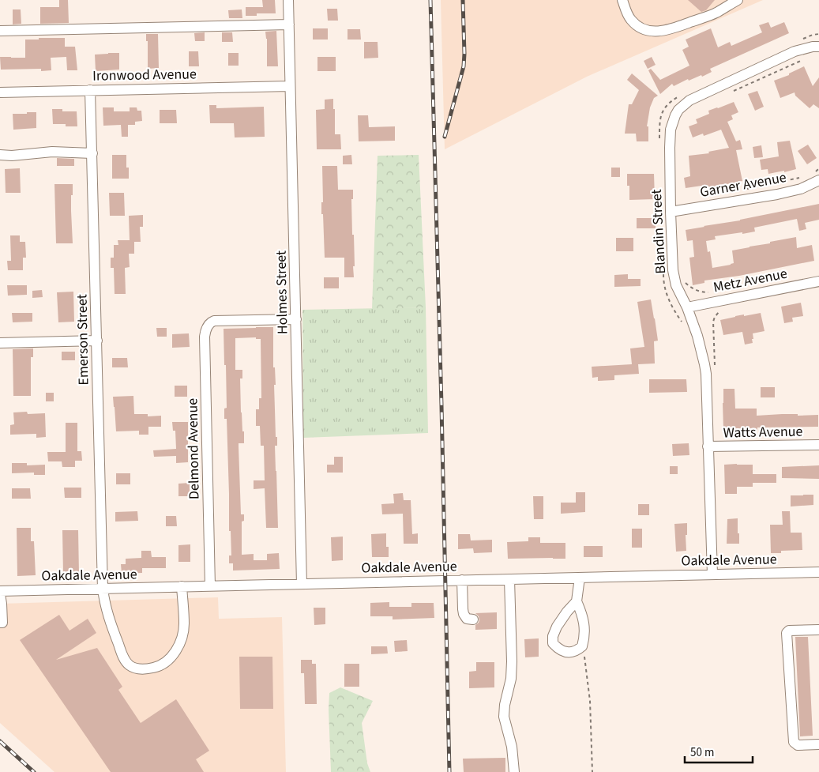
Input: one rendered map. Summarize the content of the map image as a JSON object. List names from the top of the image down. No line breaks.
{"streets":{"street":["Ironwood Avenue","Garner Avenue","Blandin Street","Metz Avenue","Holmes Street","Emerson Street","Watts Avenue","Delmond Avenue","Oakdale Avenue"]},"crossings":[["Ironwood Avenue","Holmes Street"],["Ironwood Avenue","Emerson Street"],["Garner Avenue","Blandin Street"],["Blandin Street","Metz Avenue"],["Blandin Street","Watts Avenue"],["Blandin Street","Oakdale Avenue"],["Holmes Street","Delmond Avenue"],["Holmes Street","Oakdale Avenue"],["Emerson Street","Oakdale Avenue"],["Delmond Avenue","Oakdale Avenue"]],"scale_bar":"50 m"}
